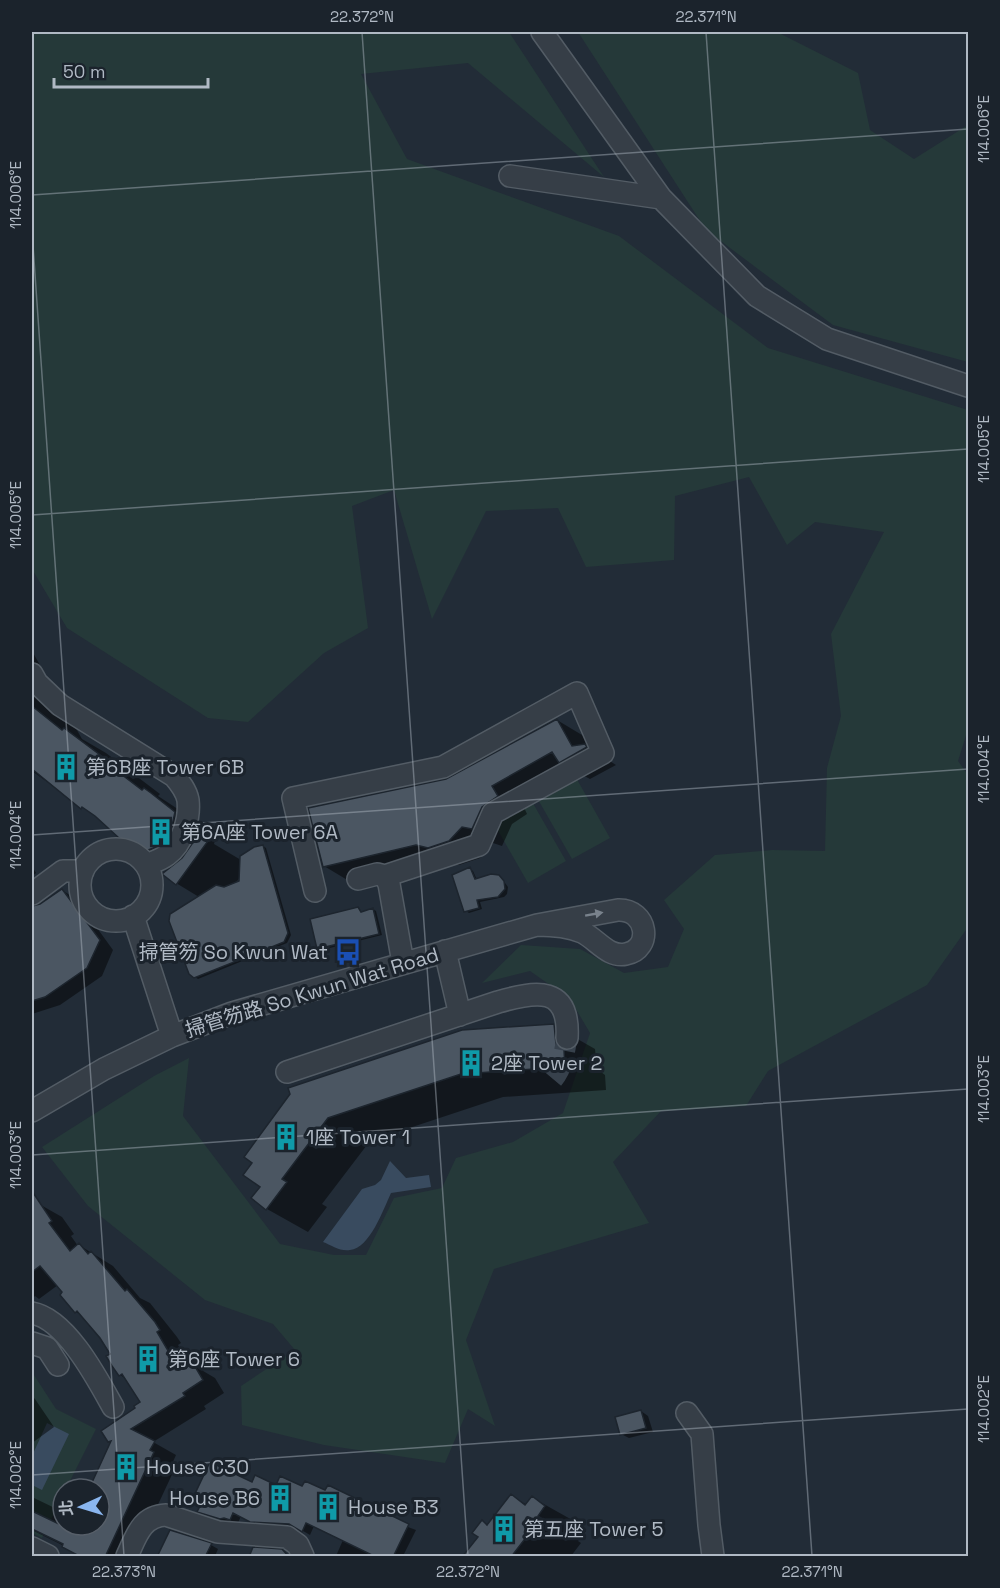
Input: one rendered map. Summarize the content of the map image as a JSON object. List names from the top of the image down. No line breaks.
{"streets":{"street":["掃管笏路 So Kwun Wat Road"]},"places":{"building":["第6B座 Tower 6B","第6A座 Tower 6A","2座 Tower 2","1座 Tower 1","第6座 Tower 6","House C30","House B6","House B3","第五座 Tower 5"],"bus stop":["掃管笏 So Kwun Wat"]},"scale_bar":"50 m","north":"left","coordinates":["22.372°N","22.371°N","114.006°E","114.005°E","114.004°E","114.003°E","114.002°E","22.373°N"]}
